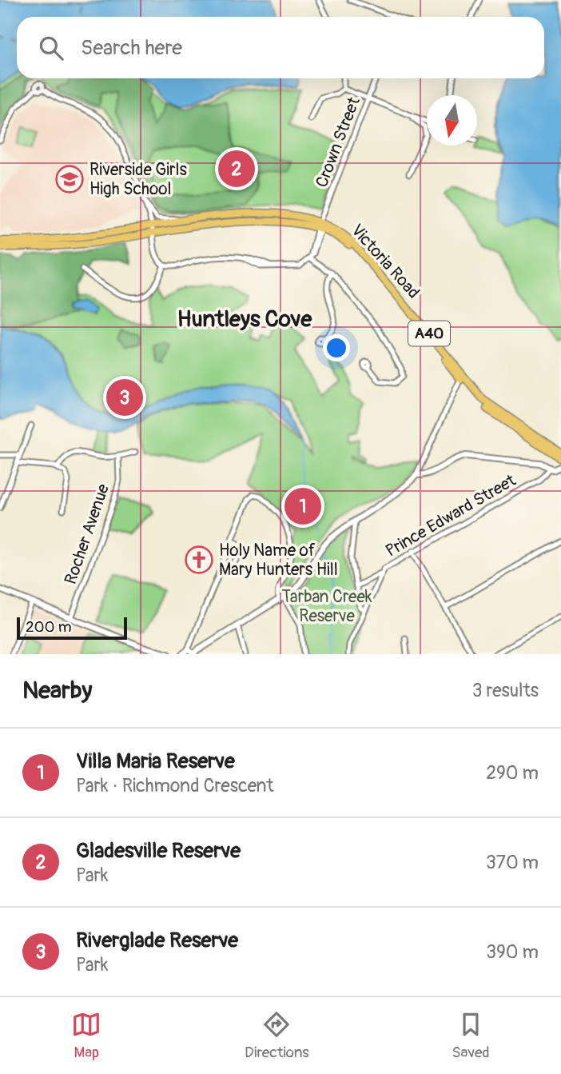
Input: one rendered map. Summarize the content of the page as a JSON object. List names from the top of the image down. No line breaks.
{"streets":{"highway":["Victoria Road","A40"],"street":["Crown Street","Prince Edward Street","Rocher Avenue"]},"crossings":[["Crown Street","Victoria Road"]],"districts":["Huntleys Cove"],"parks":["Tarban Creek Reserve"],"places":{"school or university":["Riverside Girls High School"],"church":["Holy Name of Mary Hunters Hill"]},"scale_bar":"200 m","north":"bottom","page":{"search":"Search here","pins":["2","3","1"],"scale":"200 m","heading":["Nearby","3 results"],"list":[{"mark":"1","name":"Villa Maria Reserve","note":"Park · Richmond Crescent","value":"290 m"},{"mark":"2","name":"Gladesville Reserve","note":"Park","value":"370 m"},{"mark":"3","name":"Riverglade Reserve","note":"Park","value":"390 m"}],"nav":["Map","Directions","Saved"]}}
